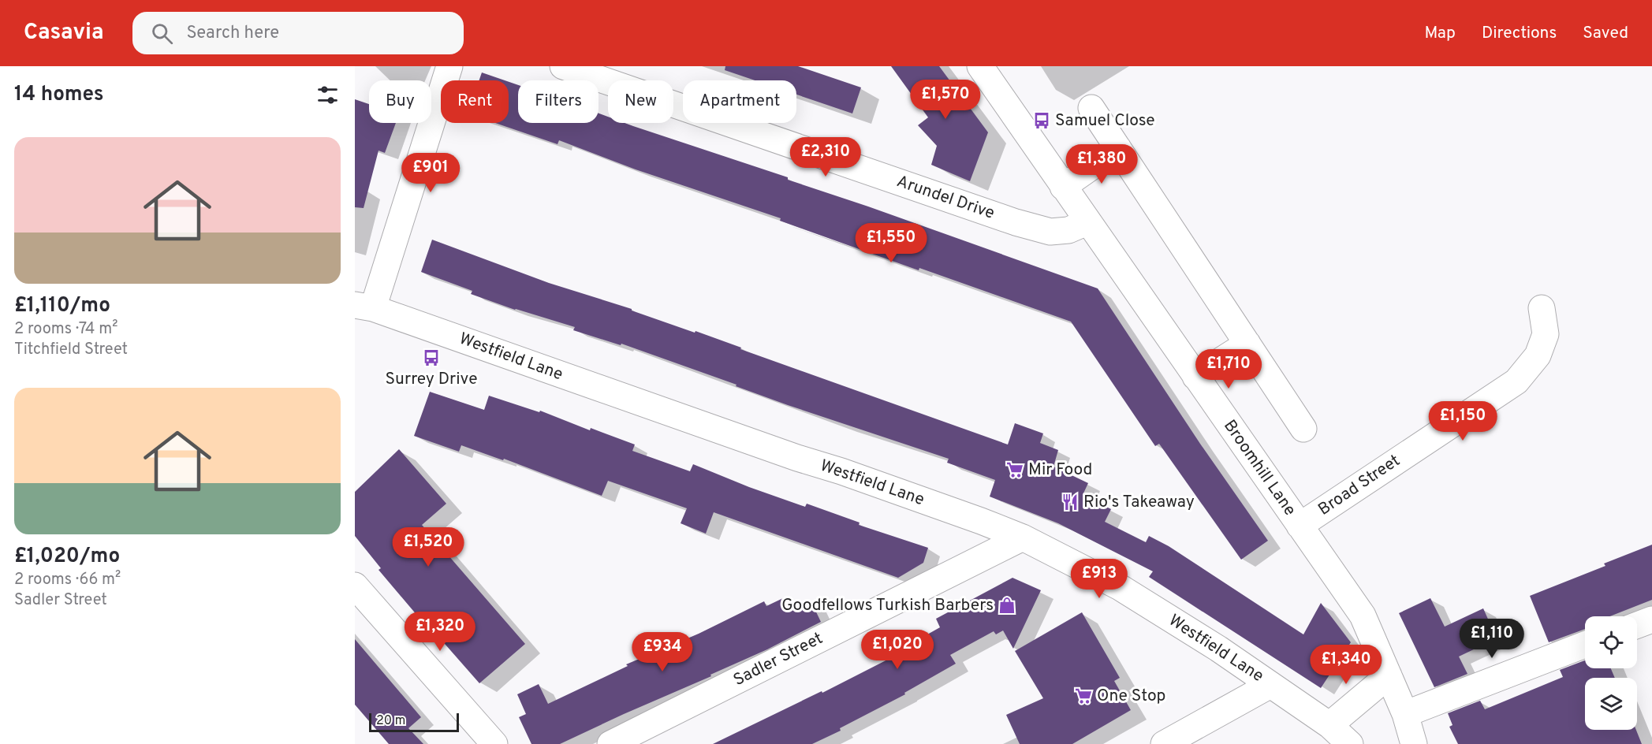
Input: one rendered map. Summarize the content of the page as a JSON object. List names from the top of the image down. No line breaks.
{"streets":{"street":["Arundel Drive","Westfield Lane","Broomhill Lane","Broad Street","Sadler Street"]},"crossings":[["Arundel Drive","Broomhill Lane"],["Westfield Lane","Sadler Street"],["Broomhill Lane","Broad Street"]],"places":{"bus stop":["Samuel Close","Surrey Drive"],"supermarket":["Mir Food","One Stop"],"restaurant":["Rio's Takeaway"],"shop":["Goodfellows Turkish Barbers"]},"scale_bar":"20 m","page":{"header":"Casavia","search":"Search here","nav":["Map","Directions","Saved"],"heading":"14 homes","price":["£1,570","£2,310","£1,380","£901","£1,550","£1,710","£1,150","£1,520","£913","£1,320","£1,110","£1,020","£934","£1,340"],"chip":["Buy","Rent","Filters","New","Apartment"],"list":[{"name":"£1,110/mo","note":"2 rooms · 74 m² · Titchfield Street"},{"name":"£1,020/mo","note":"2 rooms · 66 m² · Sadler Street"}],"scale":"20 m"}}
